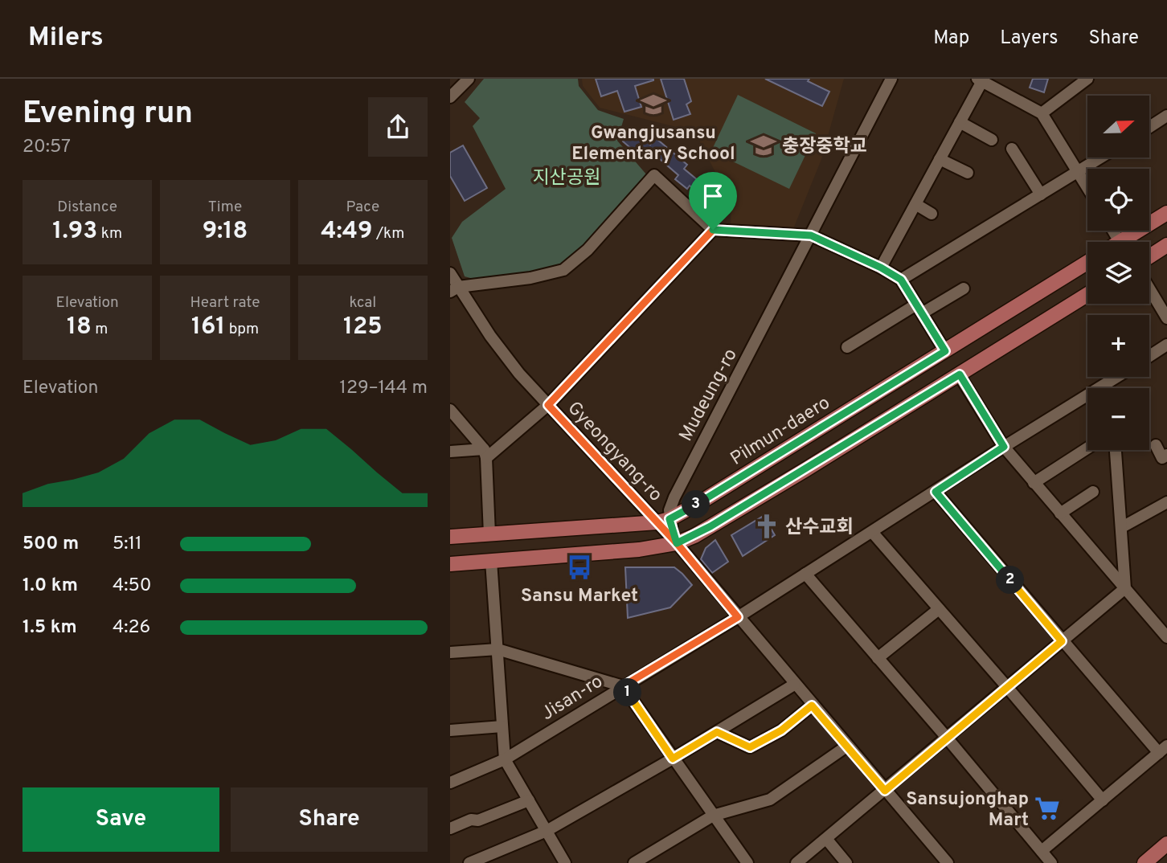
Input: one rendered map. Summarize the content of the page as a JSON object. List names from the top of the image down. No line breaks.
{"streets":{"main road":["Pilmun-daero"],"street":["Mudeung-ro","Gyeongyang-ro","Jisan-ro"]},"crossings":[["Mudeung-ro","Pilmun-daero"],["Mudeung-ro","Gyeongyang-ro"],["Pilmun-daero","Gyeongyang-ro"]],"parks":["지산공원"],"places":{"school or university":["Gwangjusansu Elementary School","충장중학교"],"church":["산수교회"],"bus stop":["Sansu Market"],"supermarket":["Sansujonghap Mart"]},"north":"right","page":{"header":"Milers","nav":["Map","Layers","Share"],"heading":["Evening run","20:57"],"map_buttons":["+","−"],"stats":[["Distance","1.93 km"],["Time","9:18"],["Pace","4:49 /km"],["Elevation","18 m"],["Heart rate","161 bpm"],["kcal","125"]],"chart":["Elevation","129–144 m"],"pins":["3","2","1"],"list":[{"name":"500 m","note":"5:11"},{"name":"1.0 km","note":"4:50"},{"name":"1.5 km","note":"4:26"}],"buttons":["Save","Share"]}}
